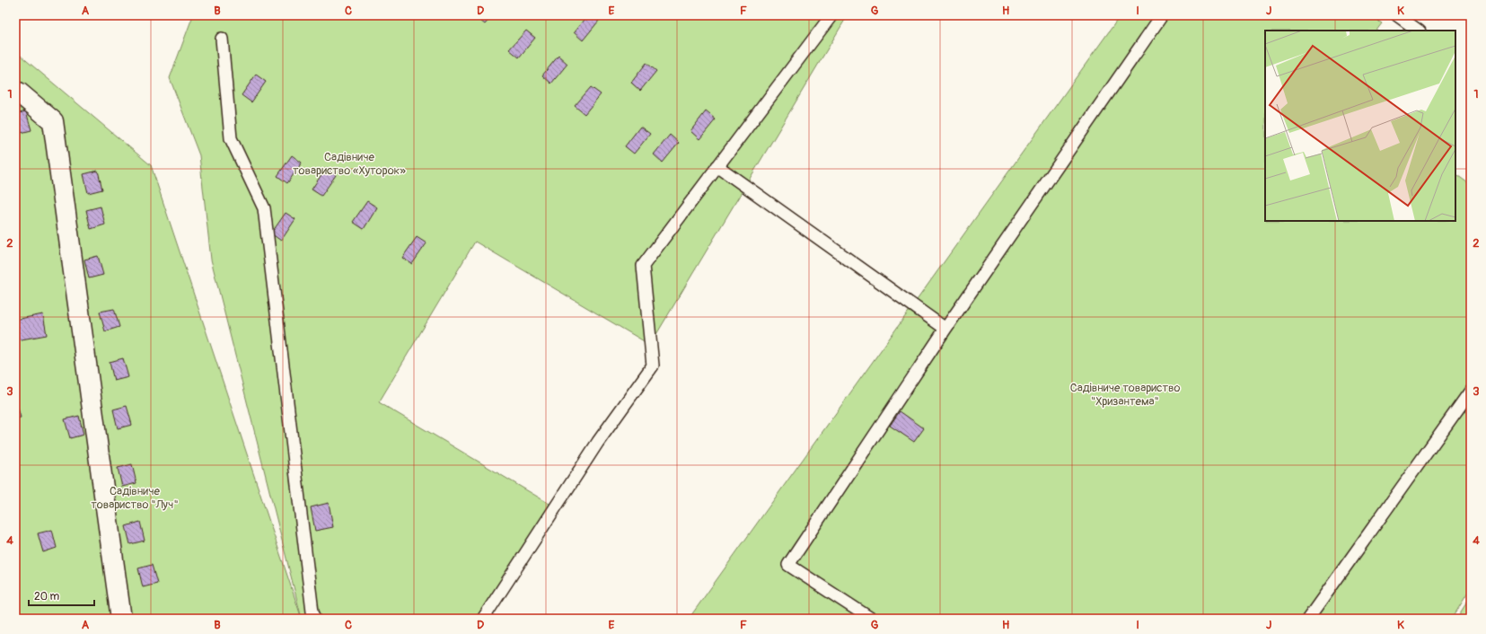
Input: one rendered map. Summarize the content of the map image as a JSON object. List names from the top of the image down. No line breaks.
{"parks":["Садівниче товариство «Хуторок»","Садівниче товариство \"Хризантема\"","Садівниче товариство \"Луч\""],"scale_bar":"20 m","grid":{"columns":["A","B","C","D","E","F","G","H","I","J","K"],"rows":["1","2","3","4"]}}
